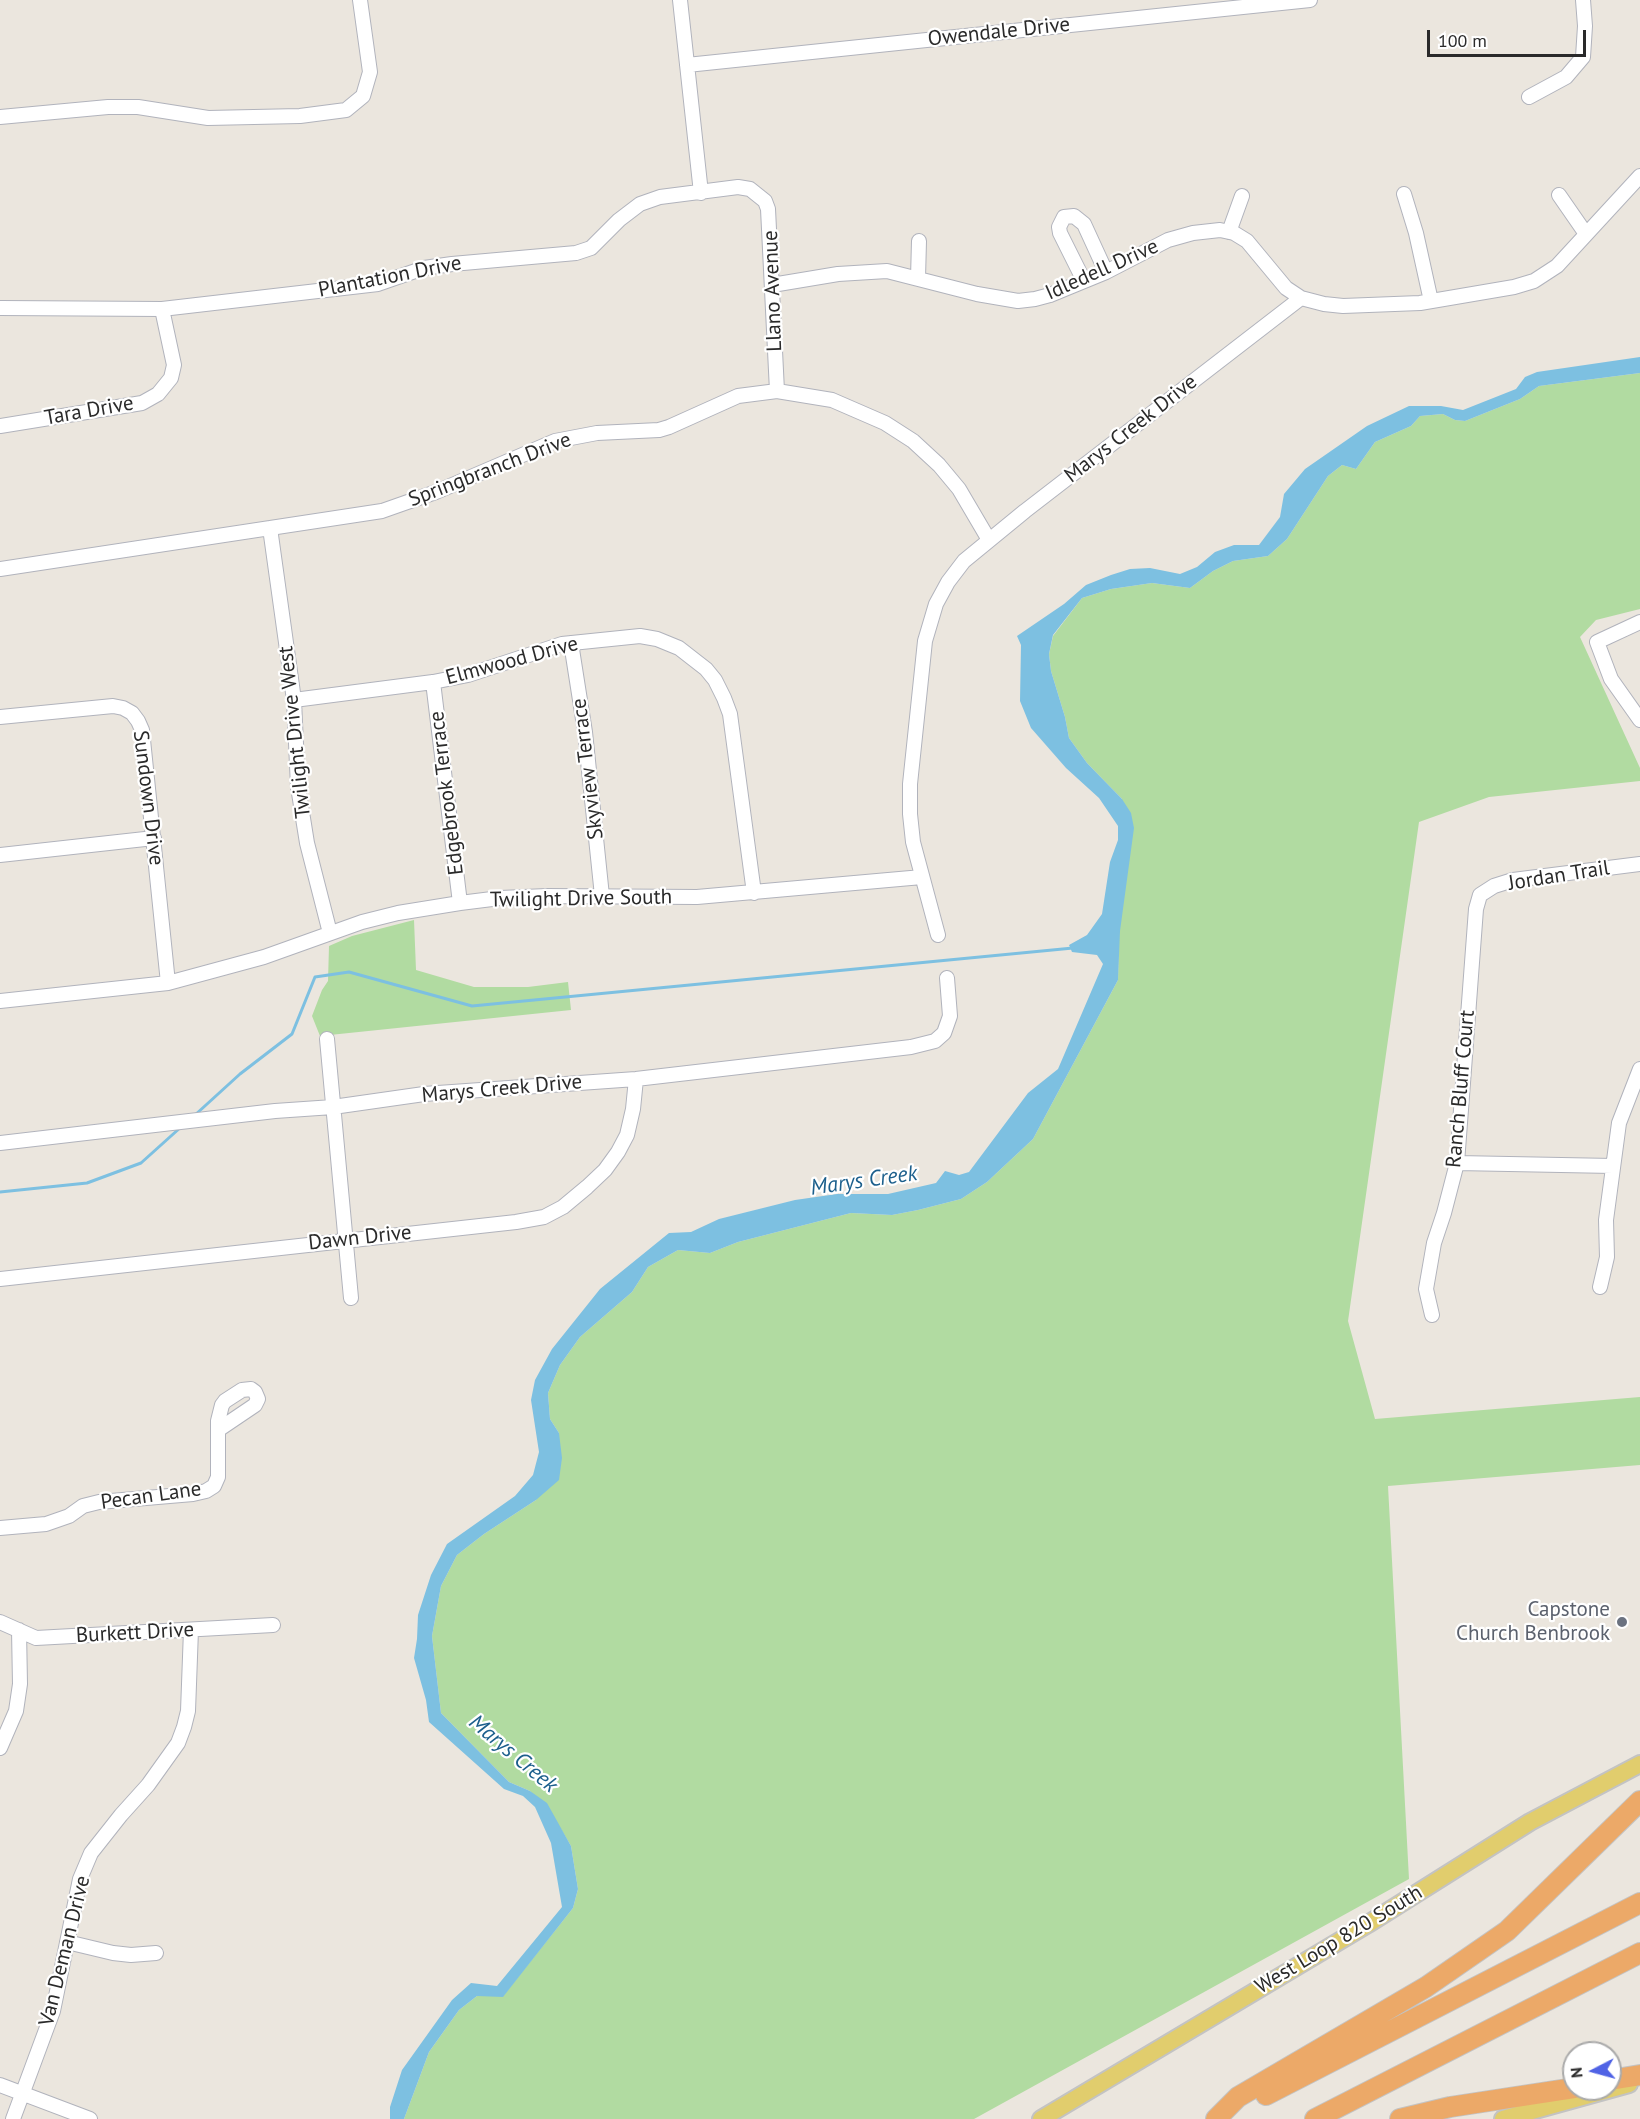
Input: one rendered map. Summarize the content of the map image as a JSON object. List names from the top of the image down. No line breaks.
{"streets":{"main road":["West Loop 820 South"],"street":["Owendale Drive","Idledell Drive","Plantation Drive","Llano Avenue","Tara Drive","Marys Creek Drive","Springbranch Drive","Elmwood Drive","Twilight Drive West","Skyview Terrace","Edgebrook Terrace","Sundown Drive","Jordan Trail","Twilight Drive South","Ranch Bluff Court","Dawn Drive","Pecan Lane","Burkett Drive","Van Deman Drive"]},"crossings":[["Idledell Drive","Llano Avenue"],["Plantation Drive","Llano Avenue"],["Plantation Drive","Tara Drive"],["Llano Avenue","Springbranch Drive"],["Marys Creek Drive","Springbranch Drive"],["Marys Creek Drive","Twilight Drive South"],["Marys Creek Drive","Dawn Drive"],["Springbranch Drive","Twilight Drive West"],["Elmwood Drive","Twilight Drive West"],["Elmwood Drive","Skyview Terrace"],["Elmwood Drive","Edgebrook Terrace"],["Elmwood Drive","Twilight Drive South"],["Twilight Drive West","Twilight Drive South"],["Skyview Terrace","Twilight Drive South"],["Edgebrook Terrace","Twilight Drive South"],["Sundown Drive","Twilight Drive South"],["Jordan Trail","Ranch Bluff Court"],["Burkett Drive","Van Deman Drive"]],"water":["Marys Creek"],"places":["Capstone Church Benbrook"],"scale_bar":"100 m","north":"left"}
